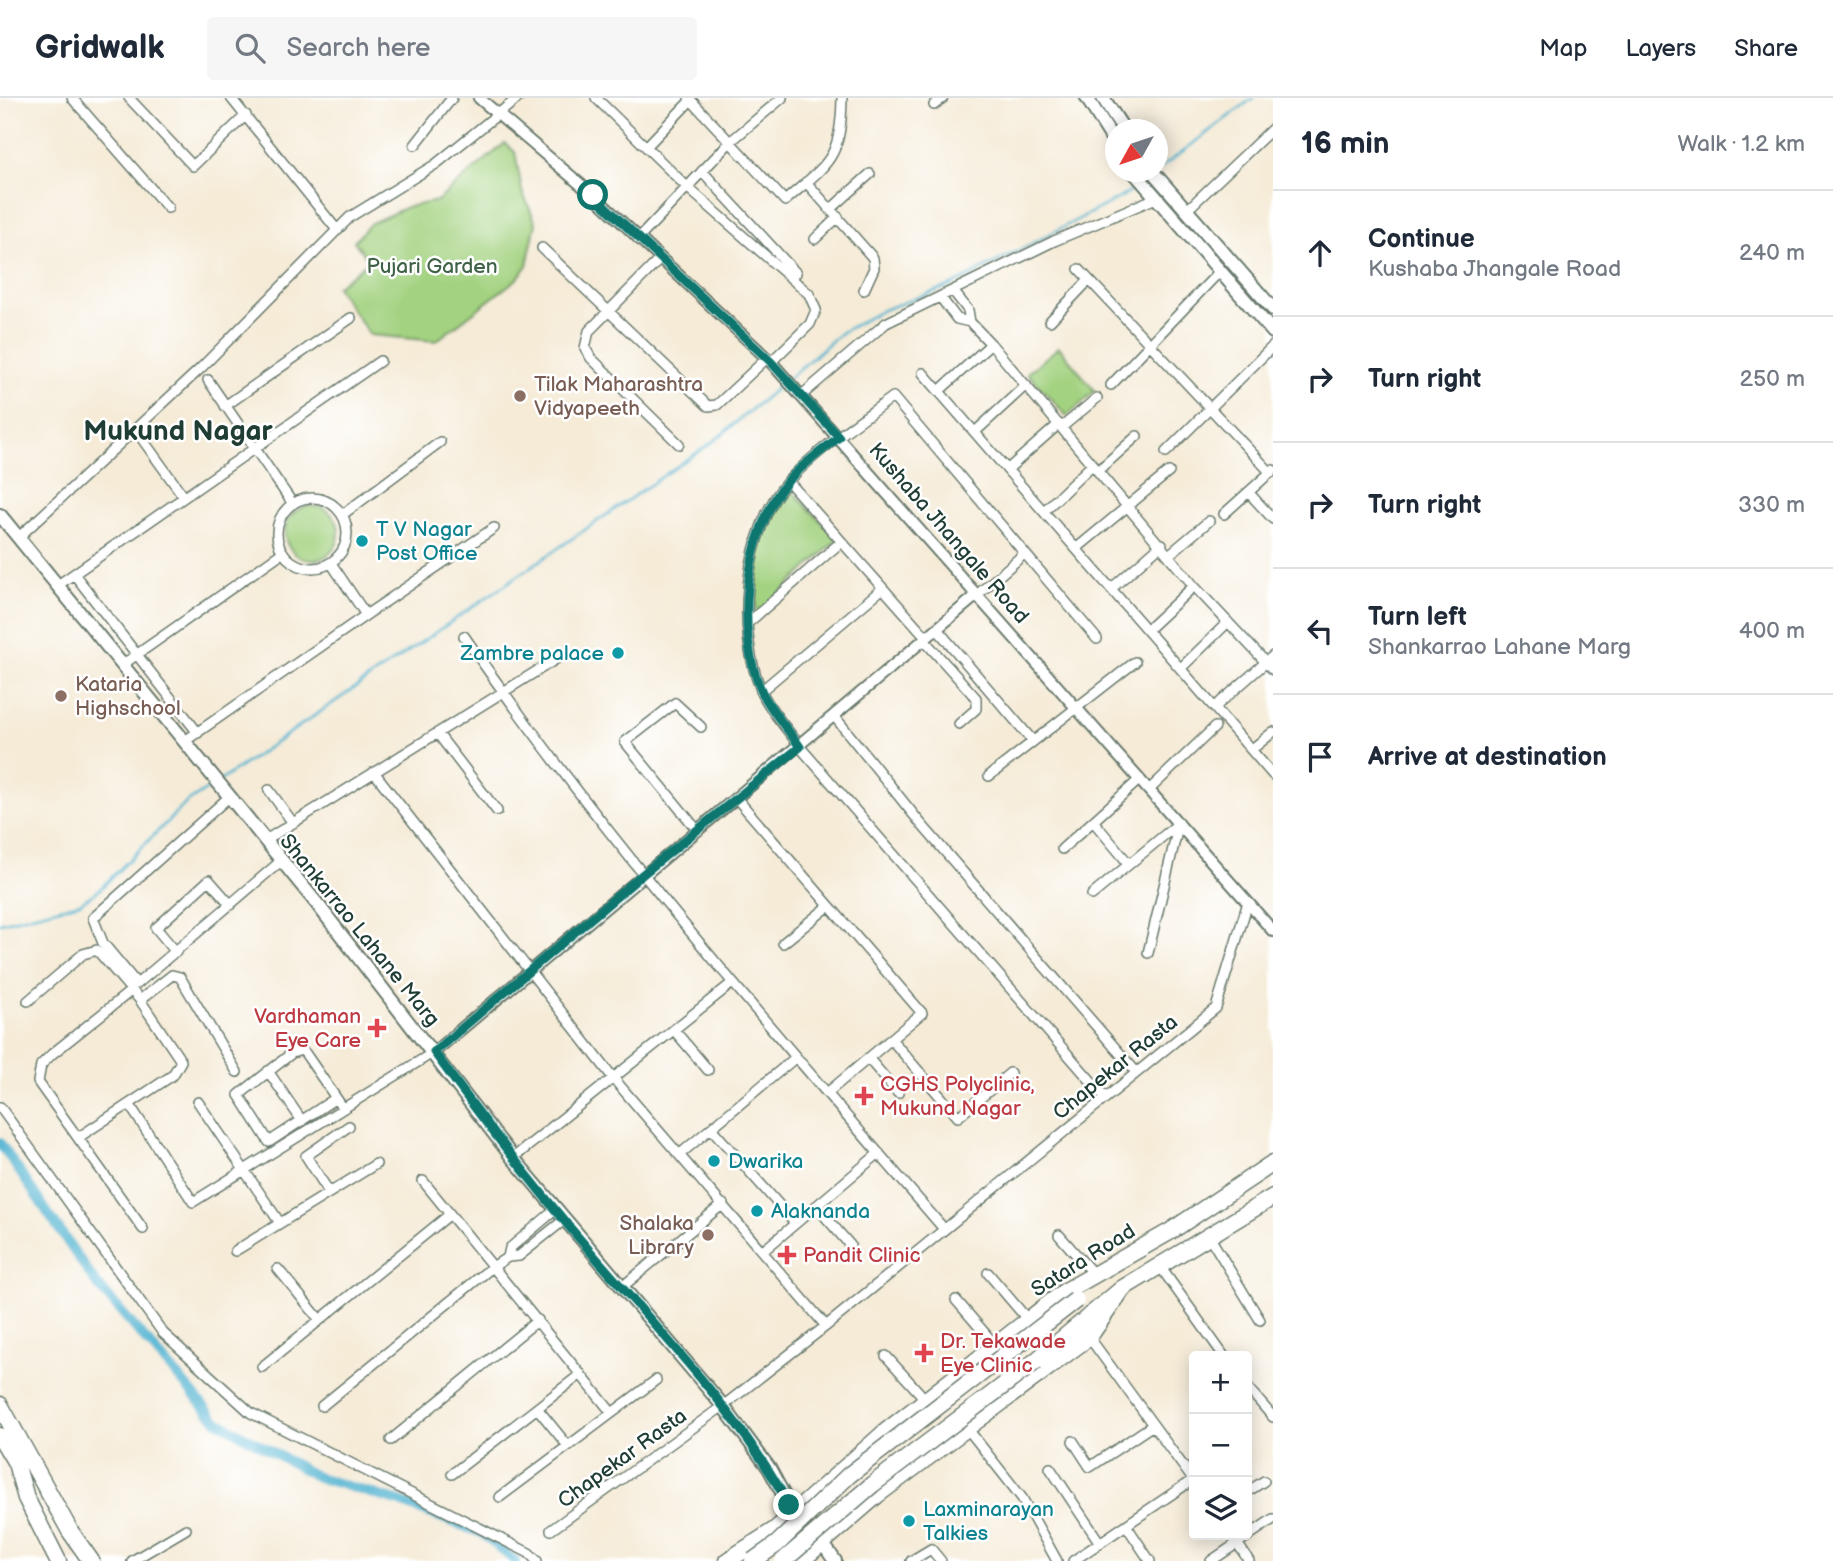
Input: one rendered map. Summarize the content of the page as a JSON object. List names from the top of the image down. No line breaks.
{"streets":{"highway":["Satara Road"],"main road":["Shankarrao Lahane Marg"],"street":["Kushaba Jhangale Road","Chapekar Rasta"]},"crossings":[["Kushaba Jhangale Road","Chapekar Rasta"],["Shankarrao Lahane Marg","Chapekar Rasta"],["Shankarrao Lahane Marg","Satara Road"]],"districts":["Mukund Nagar"],"parks":["Pujari Garden"],"places":{"other":["Tilak Maharashtra Vidyapeeth","T V Nagar Post Office","Zambre palace","Kataria Highschool","Dwarika","Alaknanda","Shalaka Library","Laxminarayan Talkies"],"health":["Vardhaman Eye Care","CGHS Polyclinic, Mukund Nagar","Pandit Clinic","Dr. Tekawade Eye Clinic"]},"north":"bottom left","page":{"header":"Gridwalk","search":"Search here","nav":["Map","Layers","Share"],"heading":["16 min","Walk · 1.2 km"],"list":[["Continue","Kushaba Jhangale Road","240 m"],["Turn right","250 m"],["Turn right","330 m"],["Turn left","Shankarrao Lahane Marg","400 m"],"Arrive at destination"],"map_buttons":["+","−"]}}
